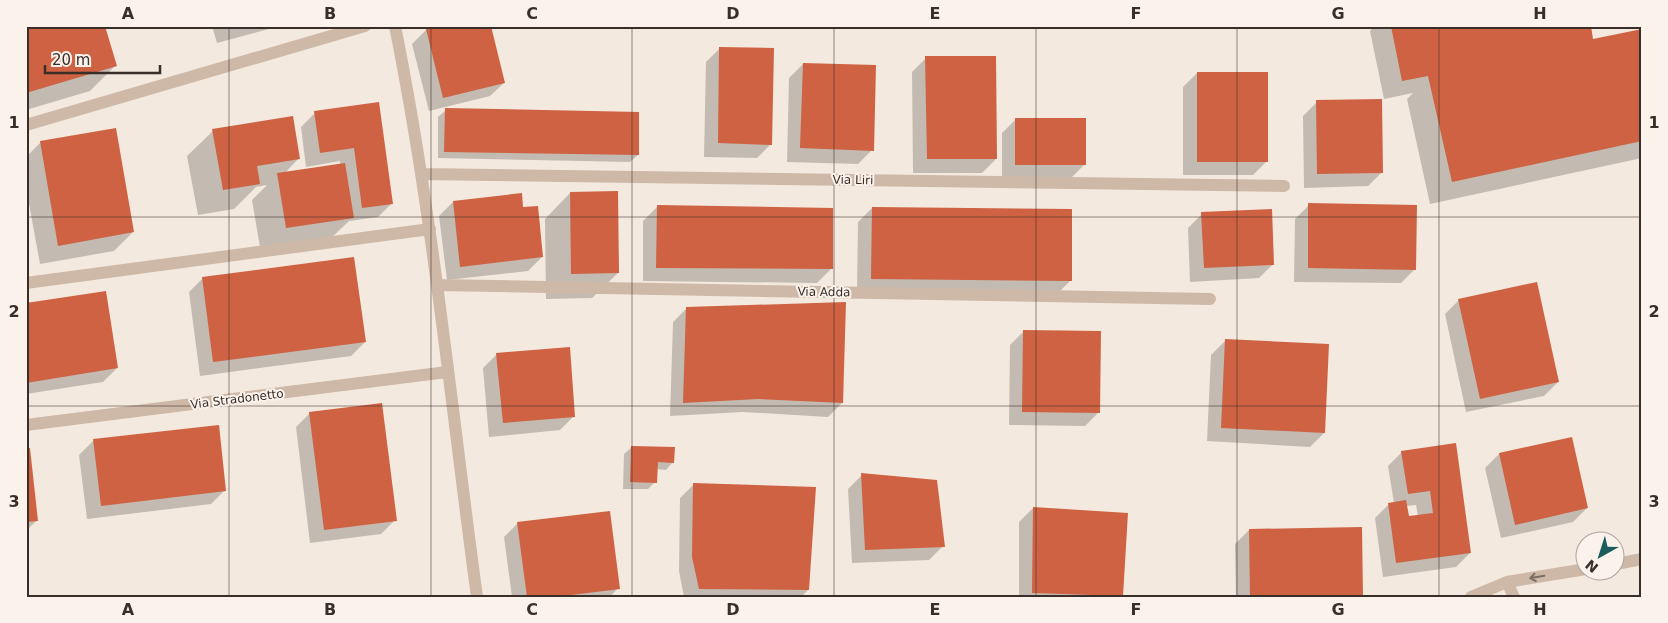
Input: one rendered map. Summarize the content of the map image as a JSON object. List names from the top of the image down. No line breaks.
{"streets":{"street":["Via Liri","Via Adda","Via Stradonetto"]},"scale_bar":"20 m","north":"bottom left","grid":{"columns":["A","B","C","D","E","F","G","H"],"rows":["1","2","3"]}}
